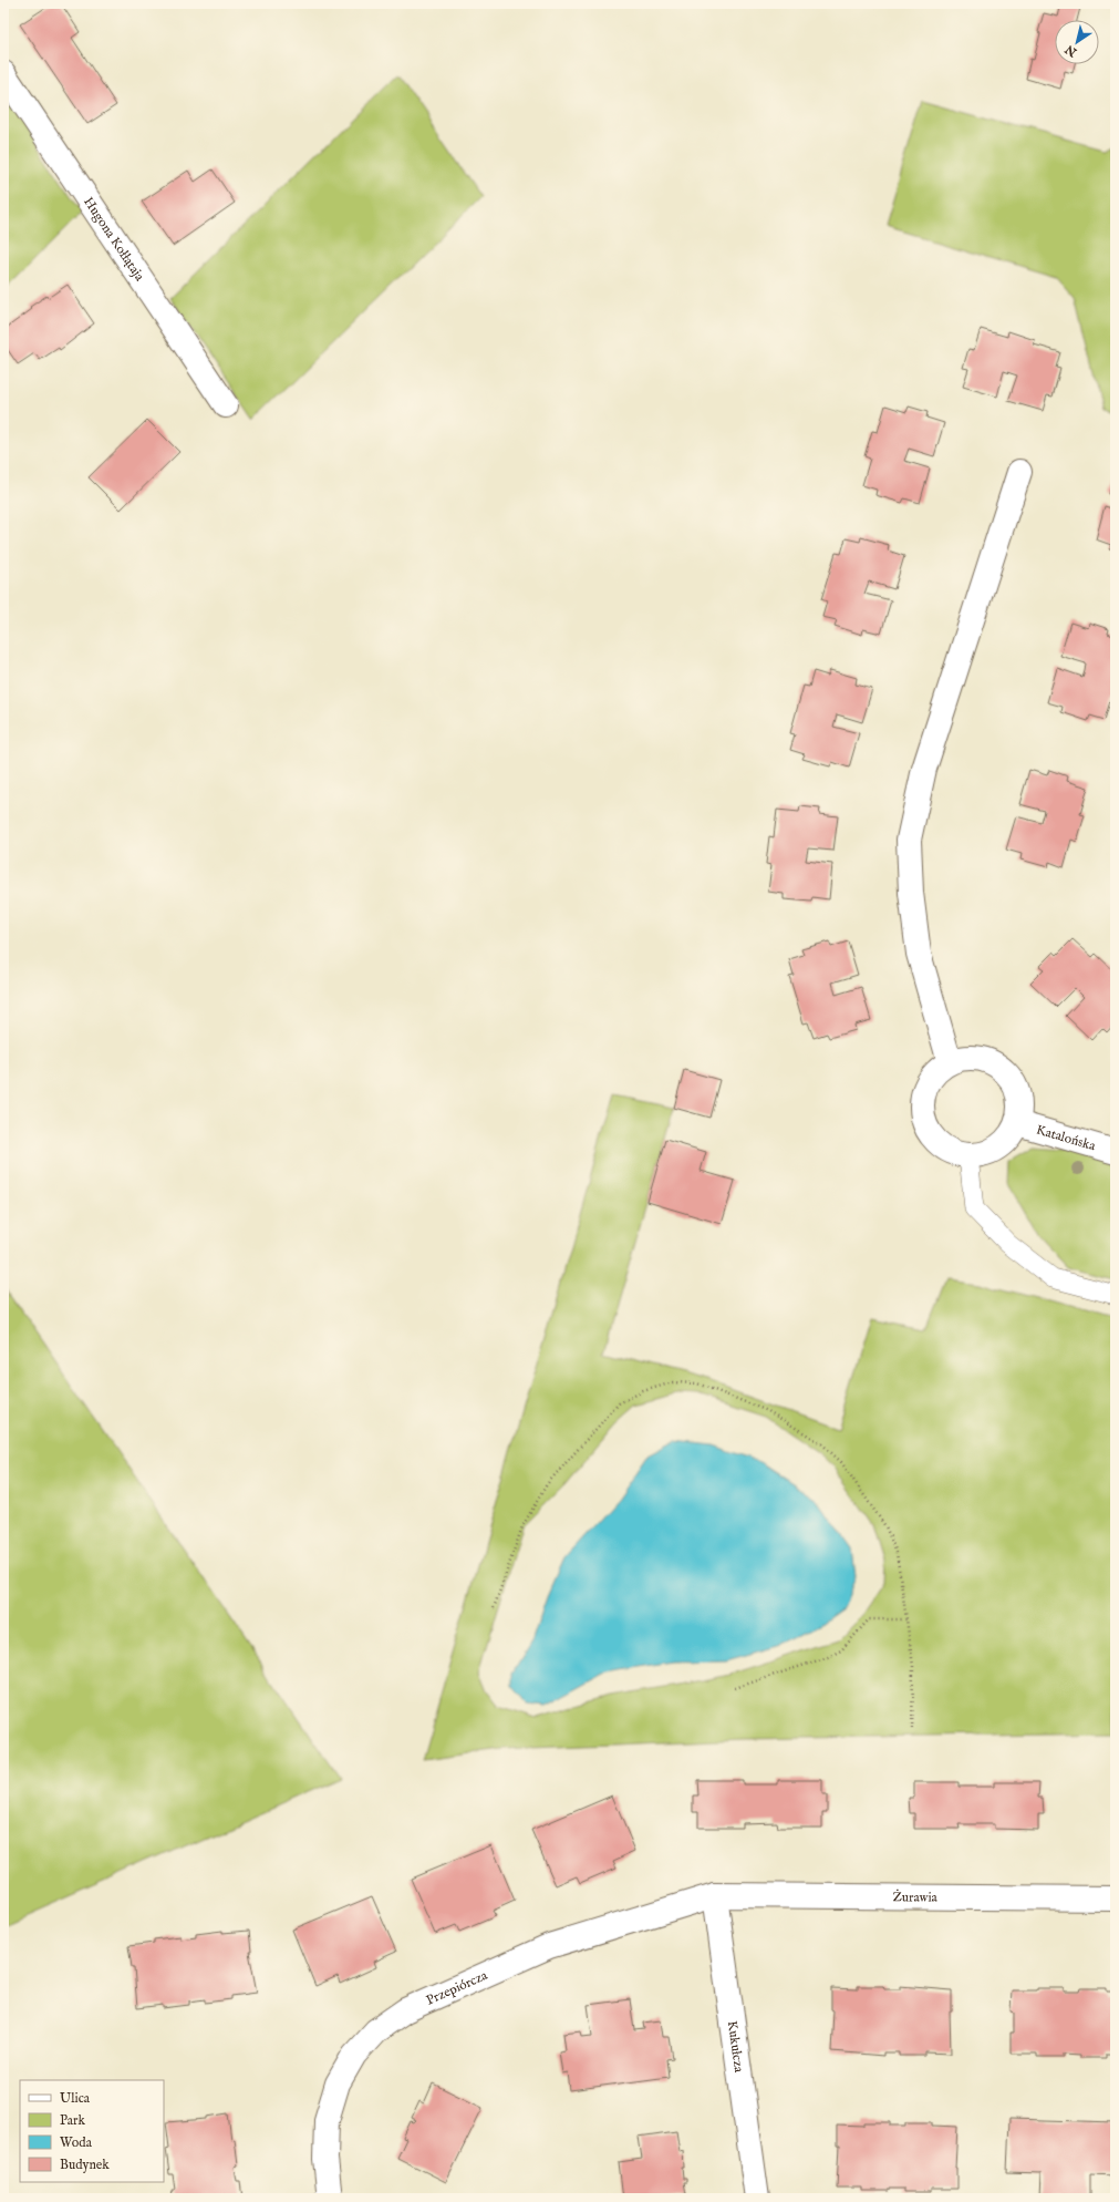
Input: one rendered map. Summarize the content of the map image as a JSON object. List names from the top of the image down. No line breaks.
{"streets":{"street":["Hugona Kołłątaja","Katalońska","Żurawia","Przepiórcza","Kukułcza"]},"crossings":[["Żurawia","Przepiórcza"],["Żurawia","Kukułcza"],["Przepiórcza","Kukułcza"]],"legend":["Ulica","Park","Woda","Budynek"],"north":"bottom left"}
